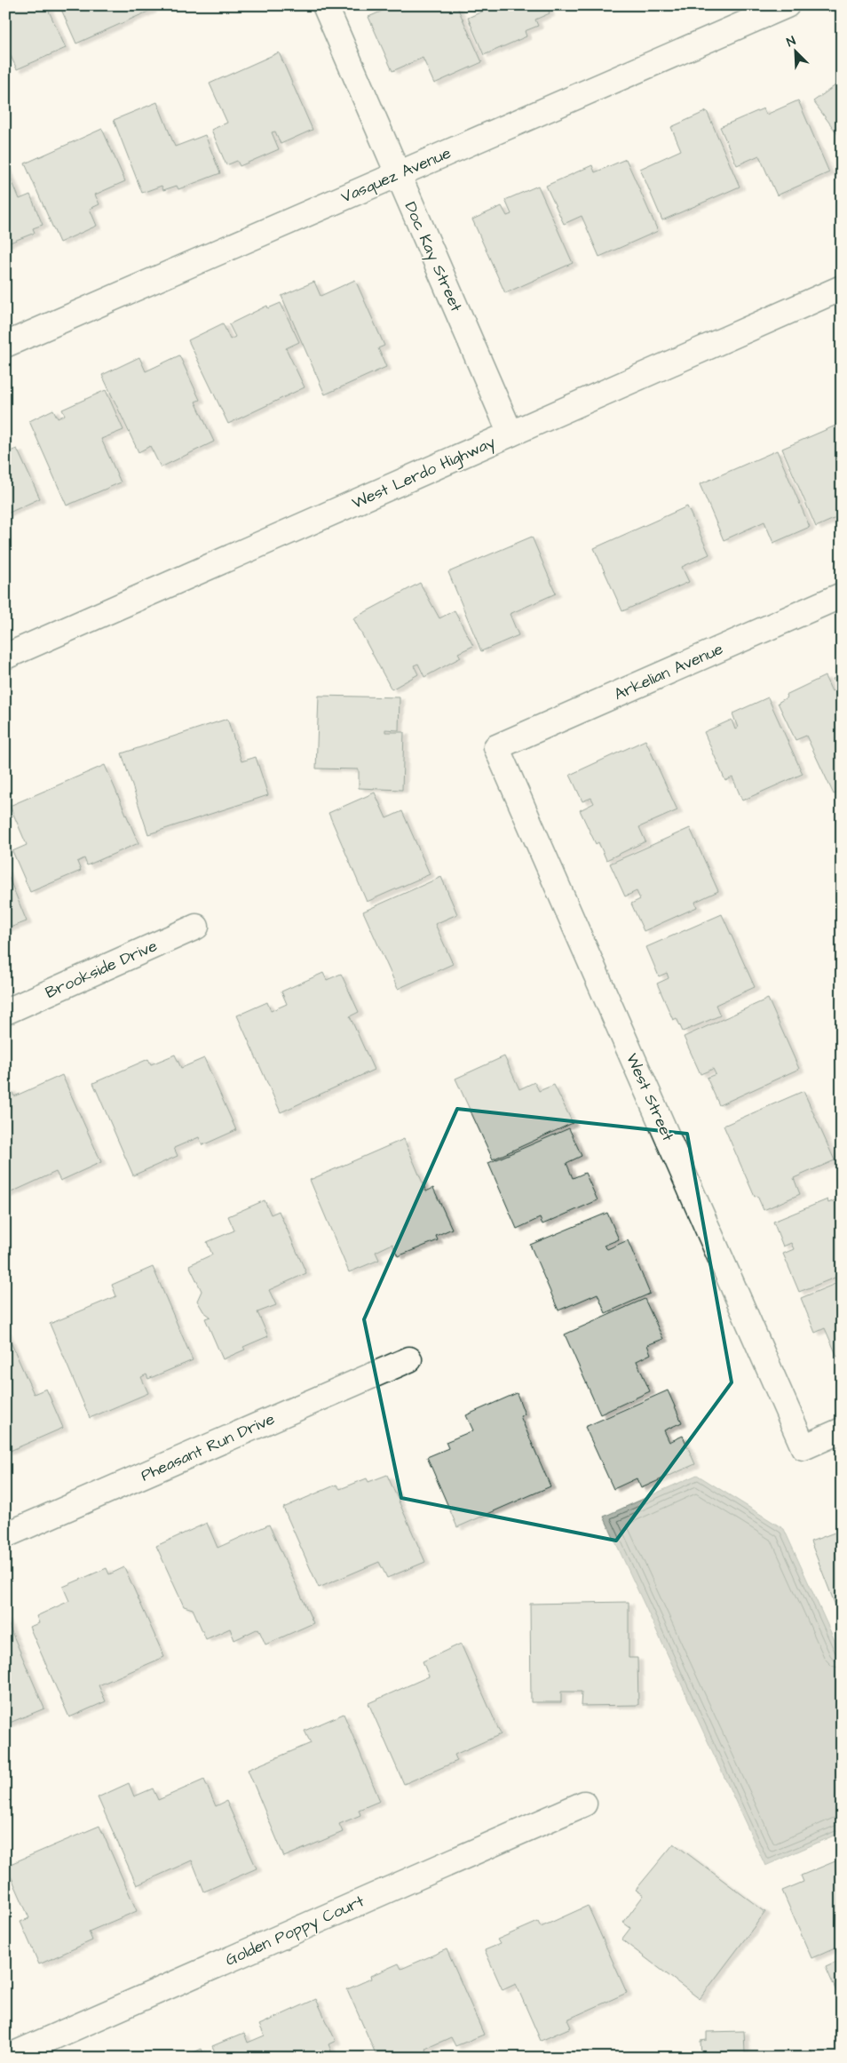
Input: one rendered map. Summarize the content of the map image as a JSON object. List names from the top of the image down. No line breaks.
{"streets":{"street":["Vasquez Avenue","Doc Kay Street","West Lerdo Highway","Arkelian Avenue","Brookside Drive","West Street","Pheasant Run Drive","Golden Poppy Court"]},"crossings":[["Vasquez Avenue","Doc Kay Street"],["Doc Kay Street","West Lerdo Highway"],["Arkelian Avenue","West Street"]],"north":"top left"}
